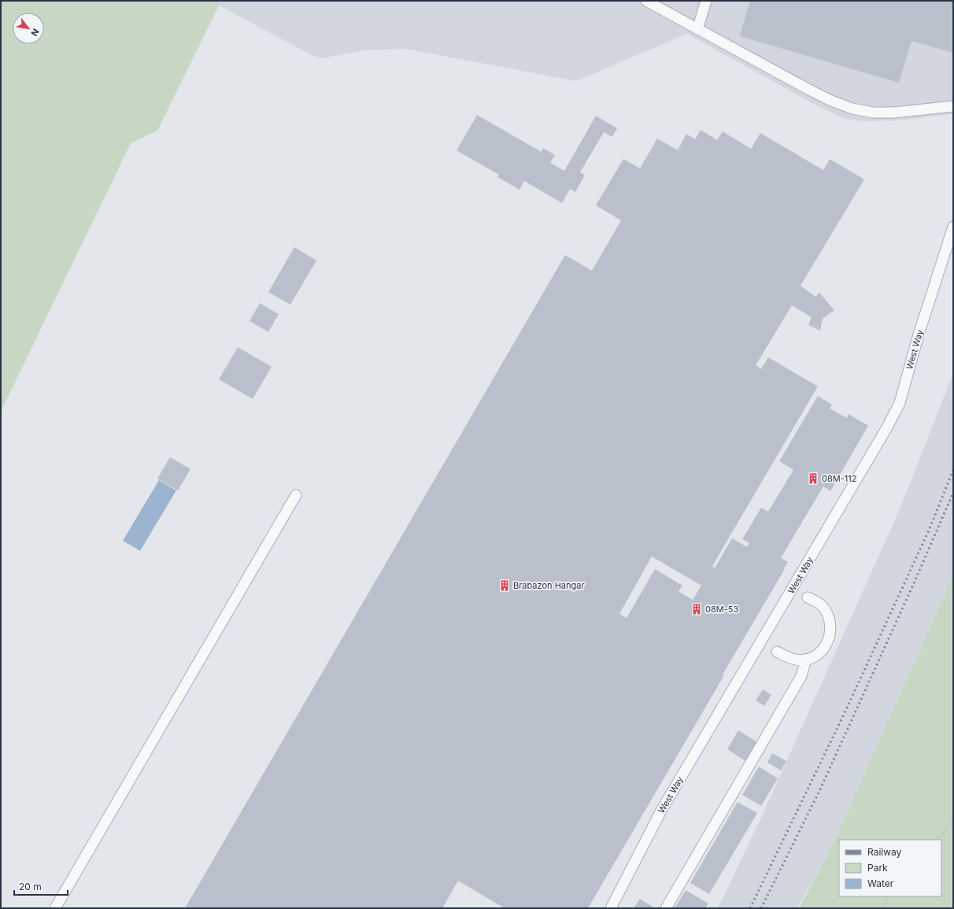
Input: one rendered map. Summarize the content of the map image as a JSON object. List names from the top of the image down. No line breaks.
{"streets":{"lane":["West Way"]},"places":{"building":["08M-112","Brabazon Hangar","08M-53"]},"legend":["Railway","Park","Water"],"scale_bar":"20 m","north":"bottom right"}
